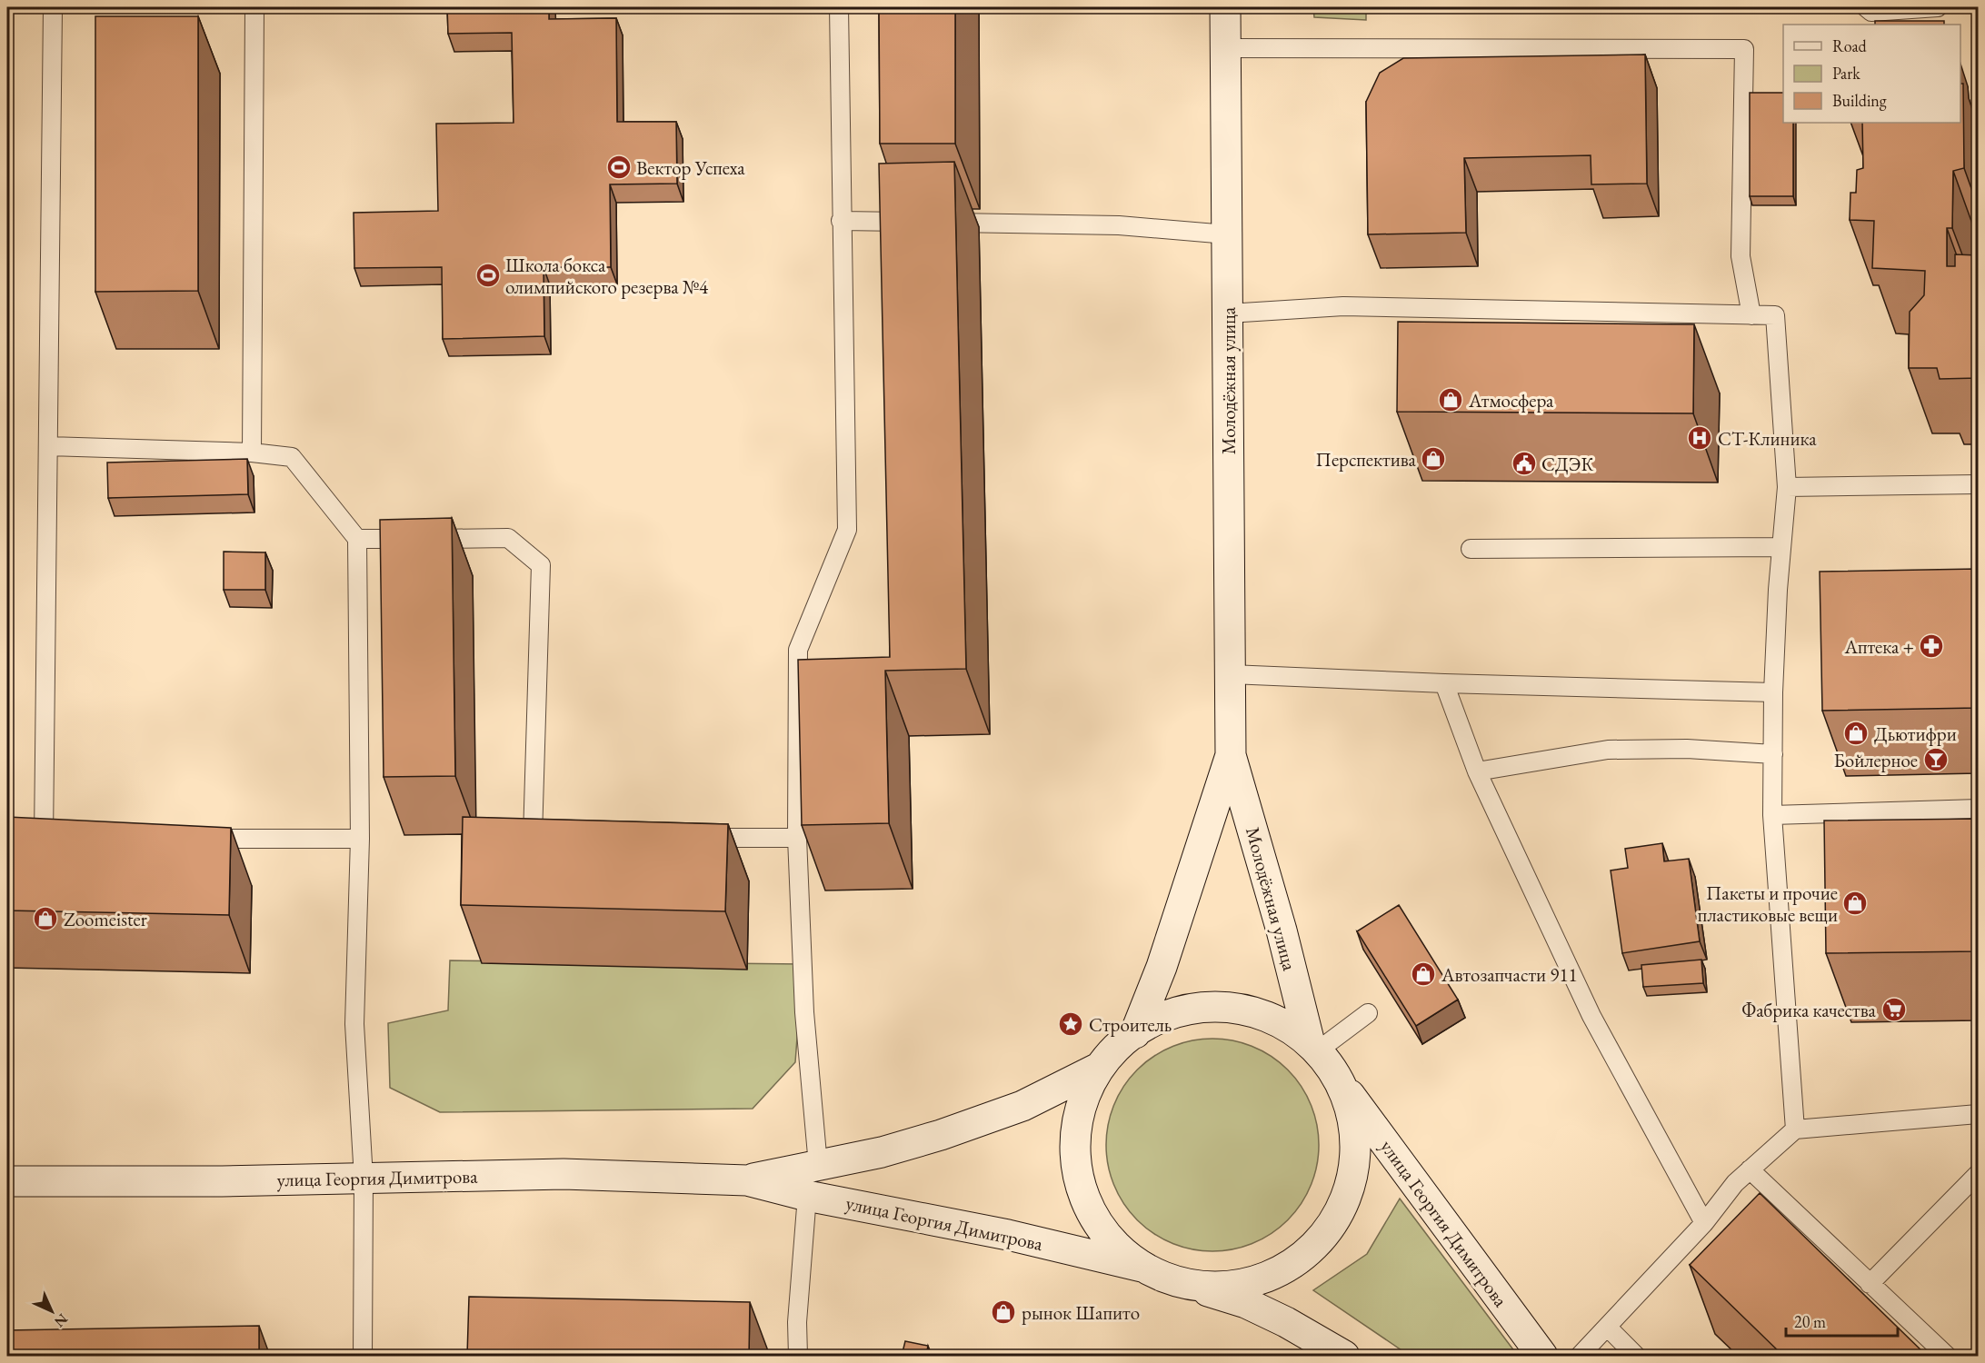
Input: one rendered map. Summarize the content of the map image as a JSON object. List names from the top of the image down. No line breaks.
{"streets":{"main road":["Молодёжная улица","улица Георгия Димитрова"]},"places":{"sports":["Вектор Успеха","Школа бокса олимпийского резерва №4"],"shop":["Атмосфера","Перспектива","Дьютифри","Пакеты и прочие пластиковые вещи","Zoomeister","Автозапчасти 911","рынок Шапито"],"hospital":["СТ-Клиника"],"public building":["СДЭК"],"pharmacy":["Аптека +"],"bar":["Бойлерное"],"supermarket":["Фабрика качества"],"place":["Строитель"]},"legend":["Road","Park","Building"],"scale_bar":"20 m","north":"bottom right"}
